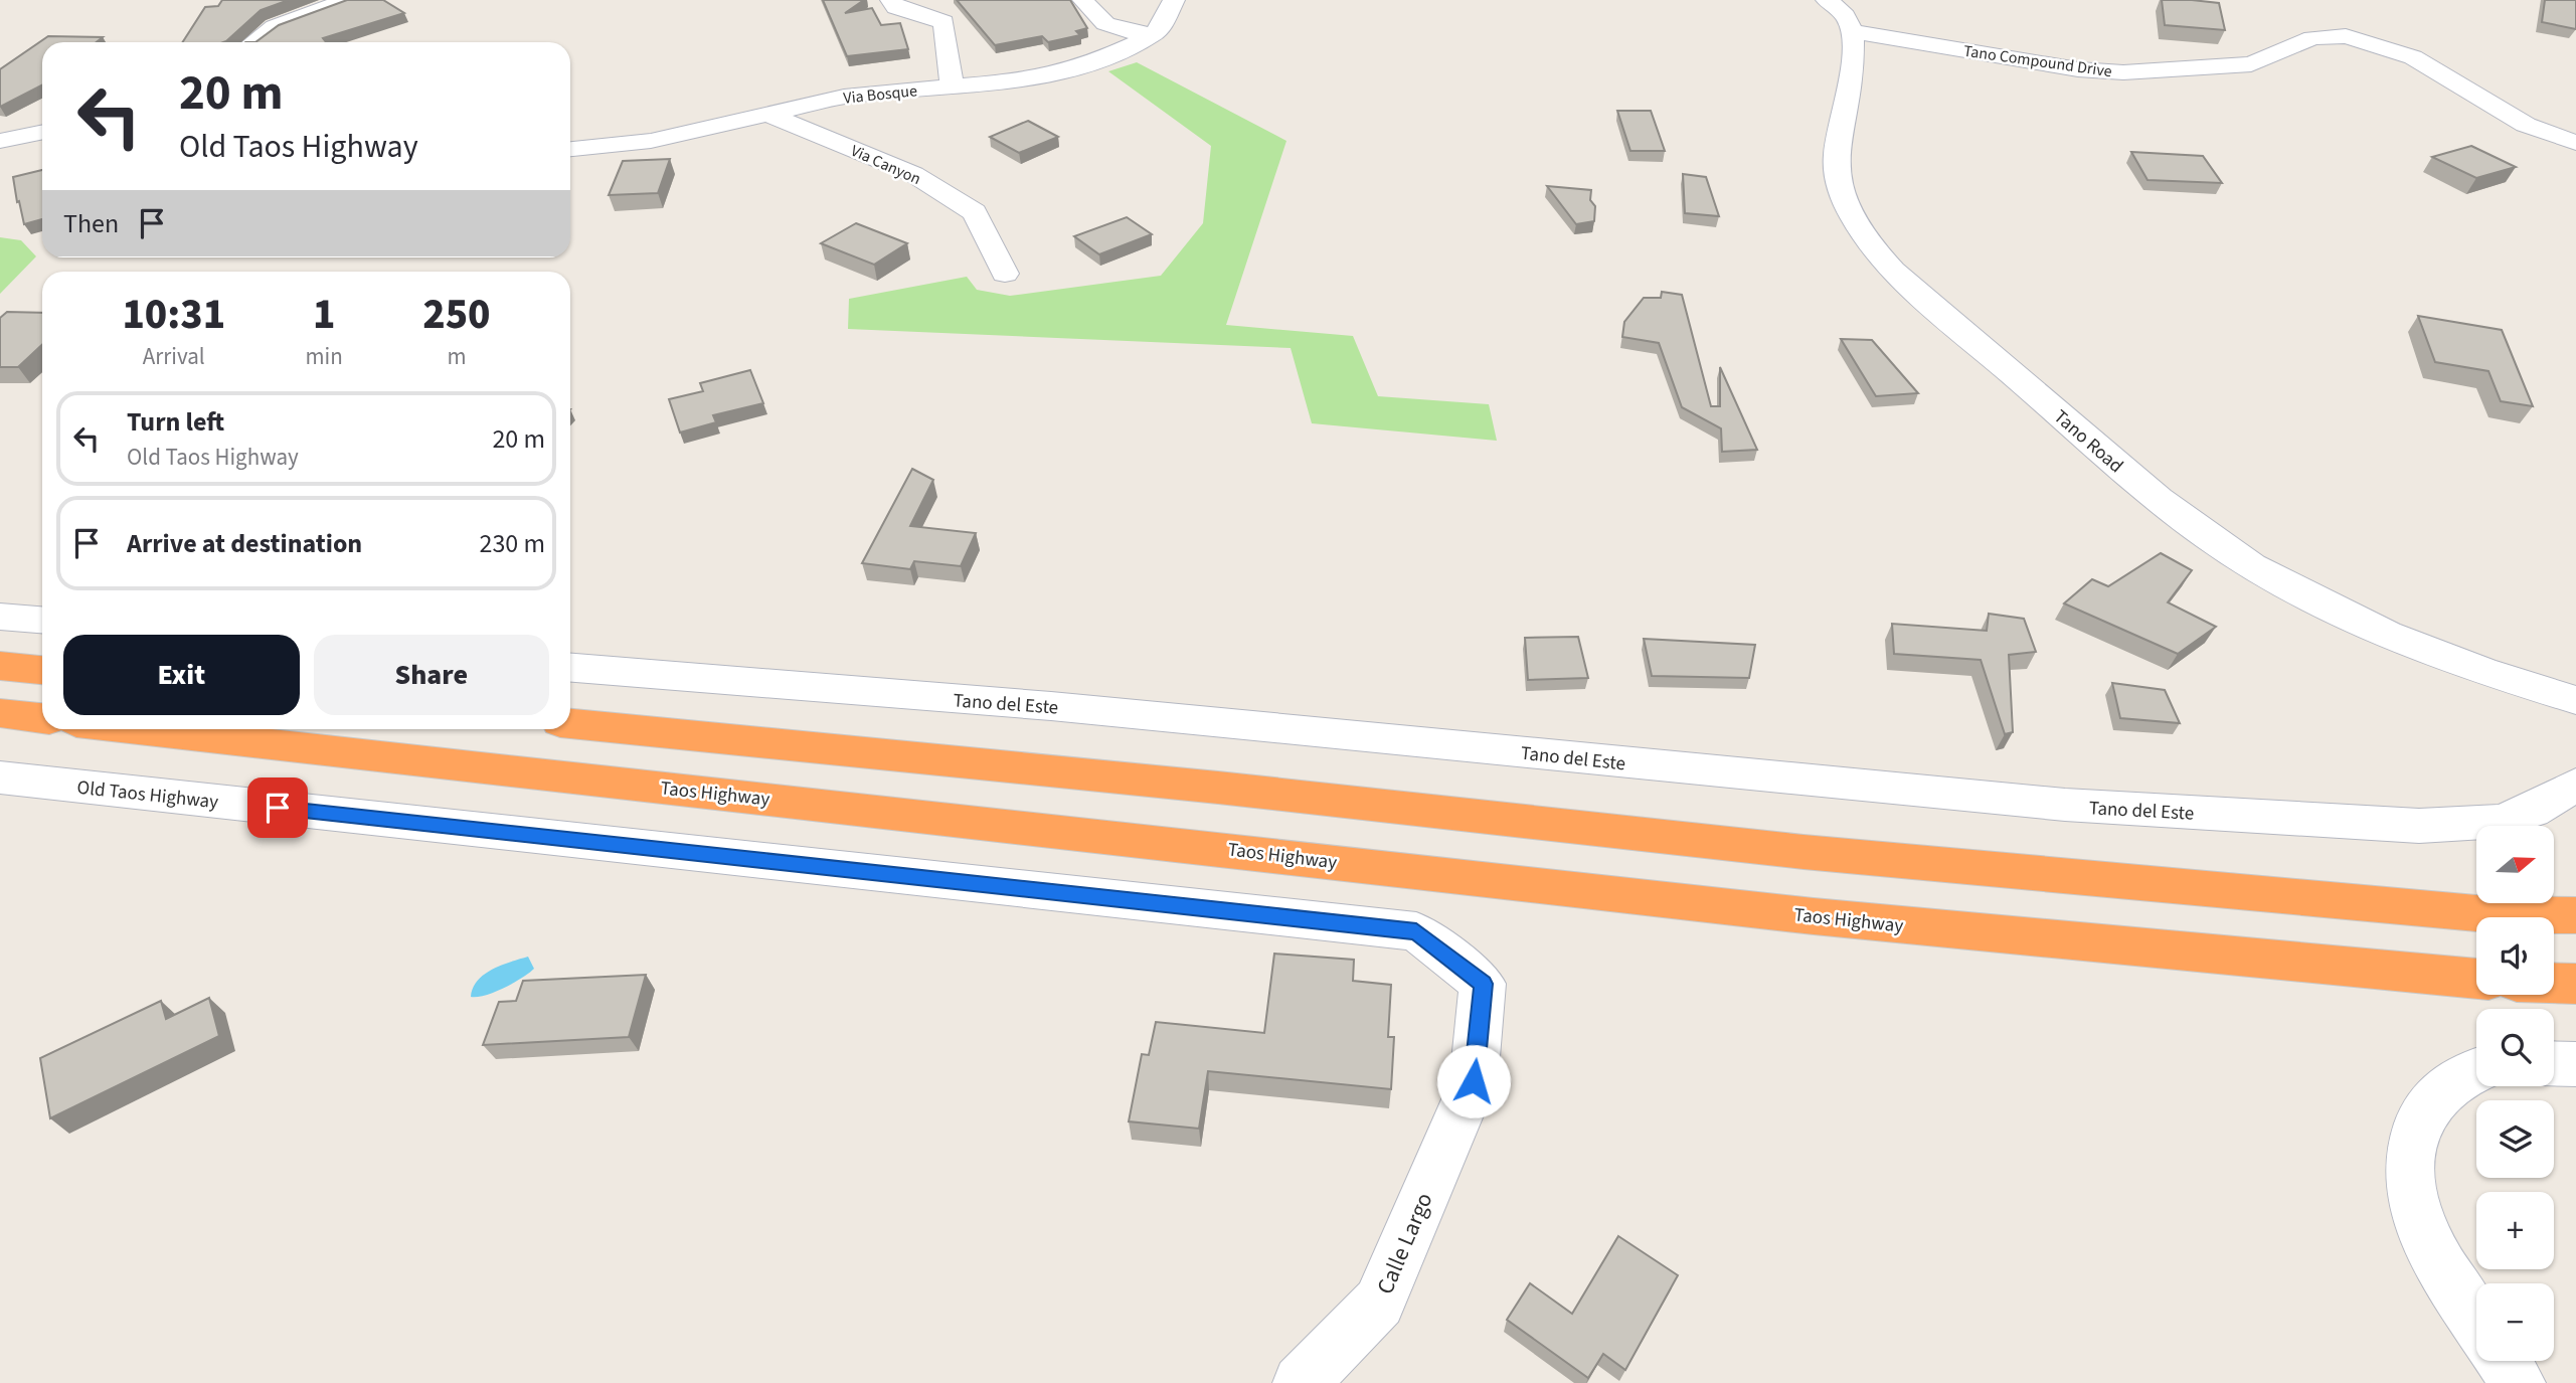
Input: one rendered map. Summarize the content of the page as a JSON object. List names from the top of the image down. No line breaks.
{"streets":{"highway":["Taos Highway"],"street":["Tano Compound Drive","Via Bosque","Via Canyon","Tano Road","Tano del Este","Old Taos Highway","Calle Largo"]},"crossings":[["Tano Compound Drive","Tano Road"],["Via Bosque","Via Canyon"],["Old Taos Highway","Calle Largo"]],"north":"right","page":{"turn":["20 m","Old Taos Highway"],"then":"Then","eta":["10:31","Arrival","1","min","250","m"],"list":[{"name":"Turn left","note":"Old Taos Highway","value":"20 m"},{"name":"Arrive at destination","value":"230 m"}],"buttons":["Exit","Share"],"map_buttons":["+","−"]}}
